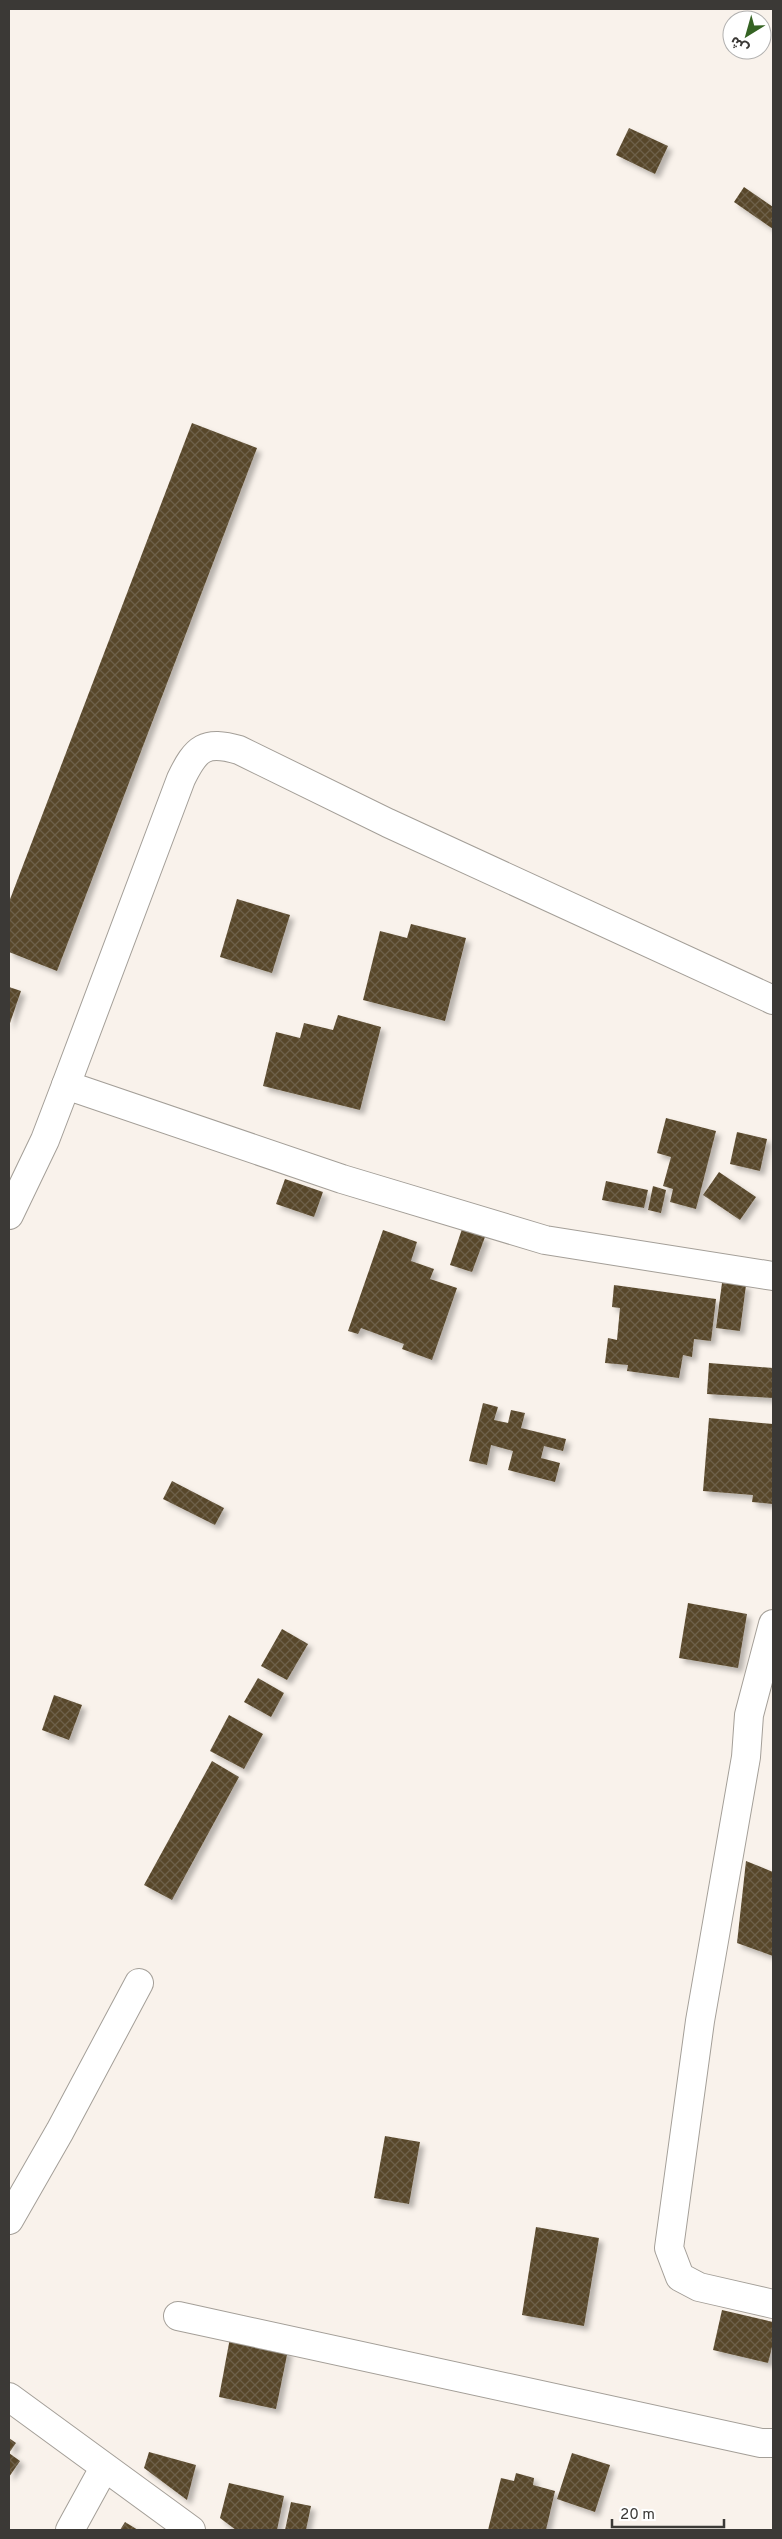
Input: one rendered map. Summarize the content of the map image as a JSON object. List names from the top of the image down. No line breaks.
{"scale_bar":"20 m","north":"bottom left"}
